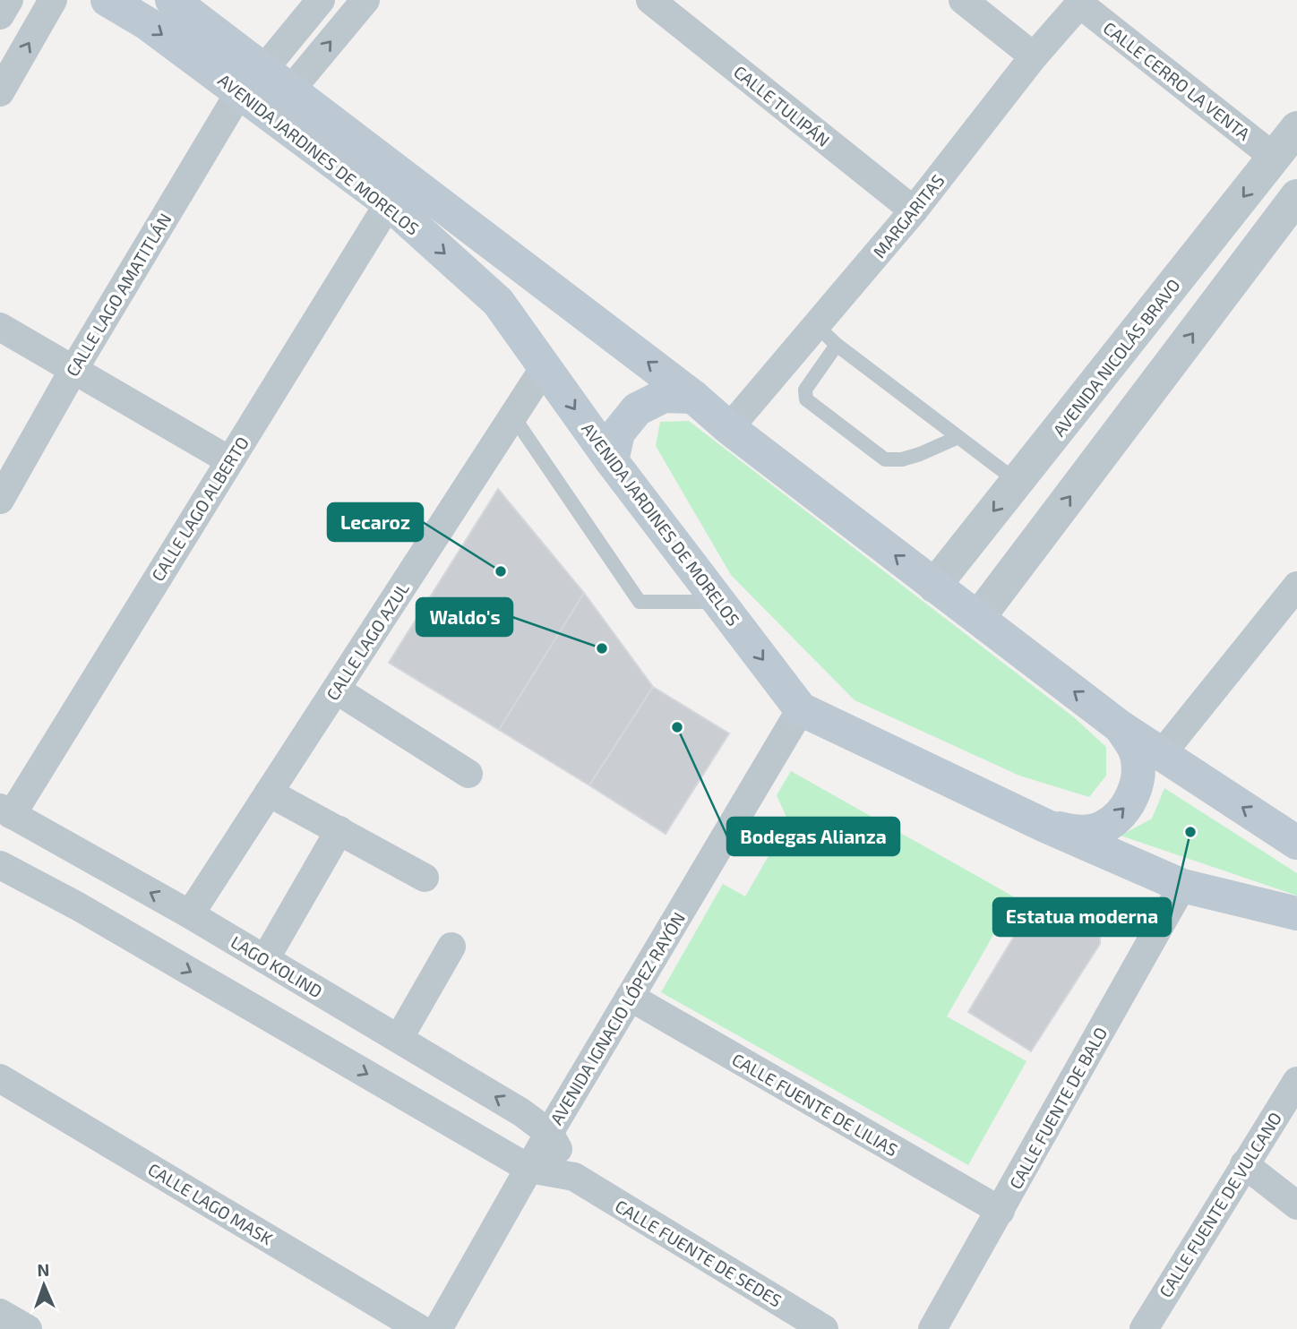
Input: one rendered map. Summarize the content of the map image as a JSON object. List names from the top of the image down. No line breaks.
{"streets":{"main road":["AVENIDA JARDINES DE MORELOS"],"street":["CALLE CERRO LA VENTA","CALLE TULIPÁN","MARGARITAS","CALLE LAGO AMATITLÁN","AVENIDA NICOLÁS BRAVO","CALLE LAGO ALBERTO","CALLE LAGO AZUL","LAGO KOLIND","AVENIDA IGNACIO LÓPEZ RAYÓN","CALLE FUENTE DE LILIAS","CALLE FUENTE DE BALO","CALLE LAGO MASK","CALLE FUENTE DE VULCANO","CALLE FUENTE DE SEDES"]},"crossings":[["CALLE CERRO LA VENTA","MARGARITAS"],["CALLE CERRO LA VENTA","AVENIDA NICOLÁS BRAVO"],["CALLE TULIPÁN","MARGARITAS"],["AVENIDA JARDINES DE MORELOS","MARGARITAS"],["AVENIDA JARDINES DE MORELOS","CALLE LAGO AMATITLÁN"],["AVENIDA JARDINES DE MORELOS","AVENIDA NICOLÁS BRAVO"],["AVENIDA JARDINES DE MORELOS","CALLE LAGO ALBERTO"],["AVENIDA JARDINES DE MORELOS","CALLE LAGO AZUL"],["AVENIDA JARDINES DE MORELOS","AVENIDA IGNACIO LÓPEZ RAYÓN"],["AVENIDA JARDINES DE MORELOS","CALLE FUENTE DE BALO"],["CALLE LAGO ALBERTO","LAGO KOLIND"],["CALLE LAGO AZUL","LAGO KOLIND"],["LAGO KOLIND","AVENIDA IGNACIO LÓPEZ RAYÓN"],["LAGO KOLIND","CALLE FUENTE DE SEDES"],["AVENIDA IGNACIO LÓPEZ RAYÓN","CALLE FUENTE DE LILIAS"],["AVENIDA IGNACIO LÓPEZ RAYÓN","CALLE FUENTE DE SEDES"],["CALLE FUENTE DE LILIAS","CALLE FUENTE DE BALO"]],"places":["Lecaroz","Waldo's","Bodegas Alianza","Estatua moderna"],"north":"top"}
